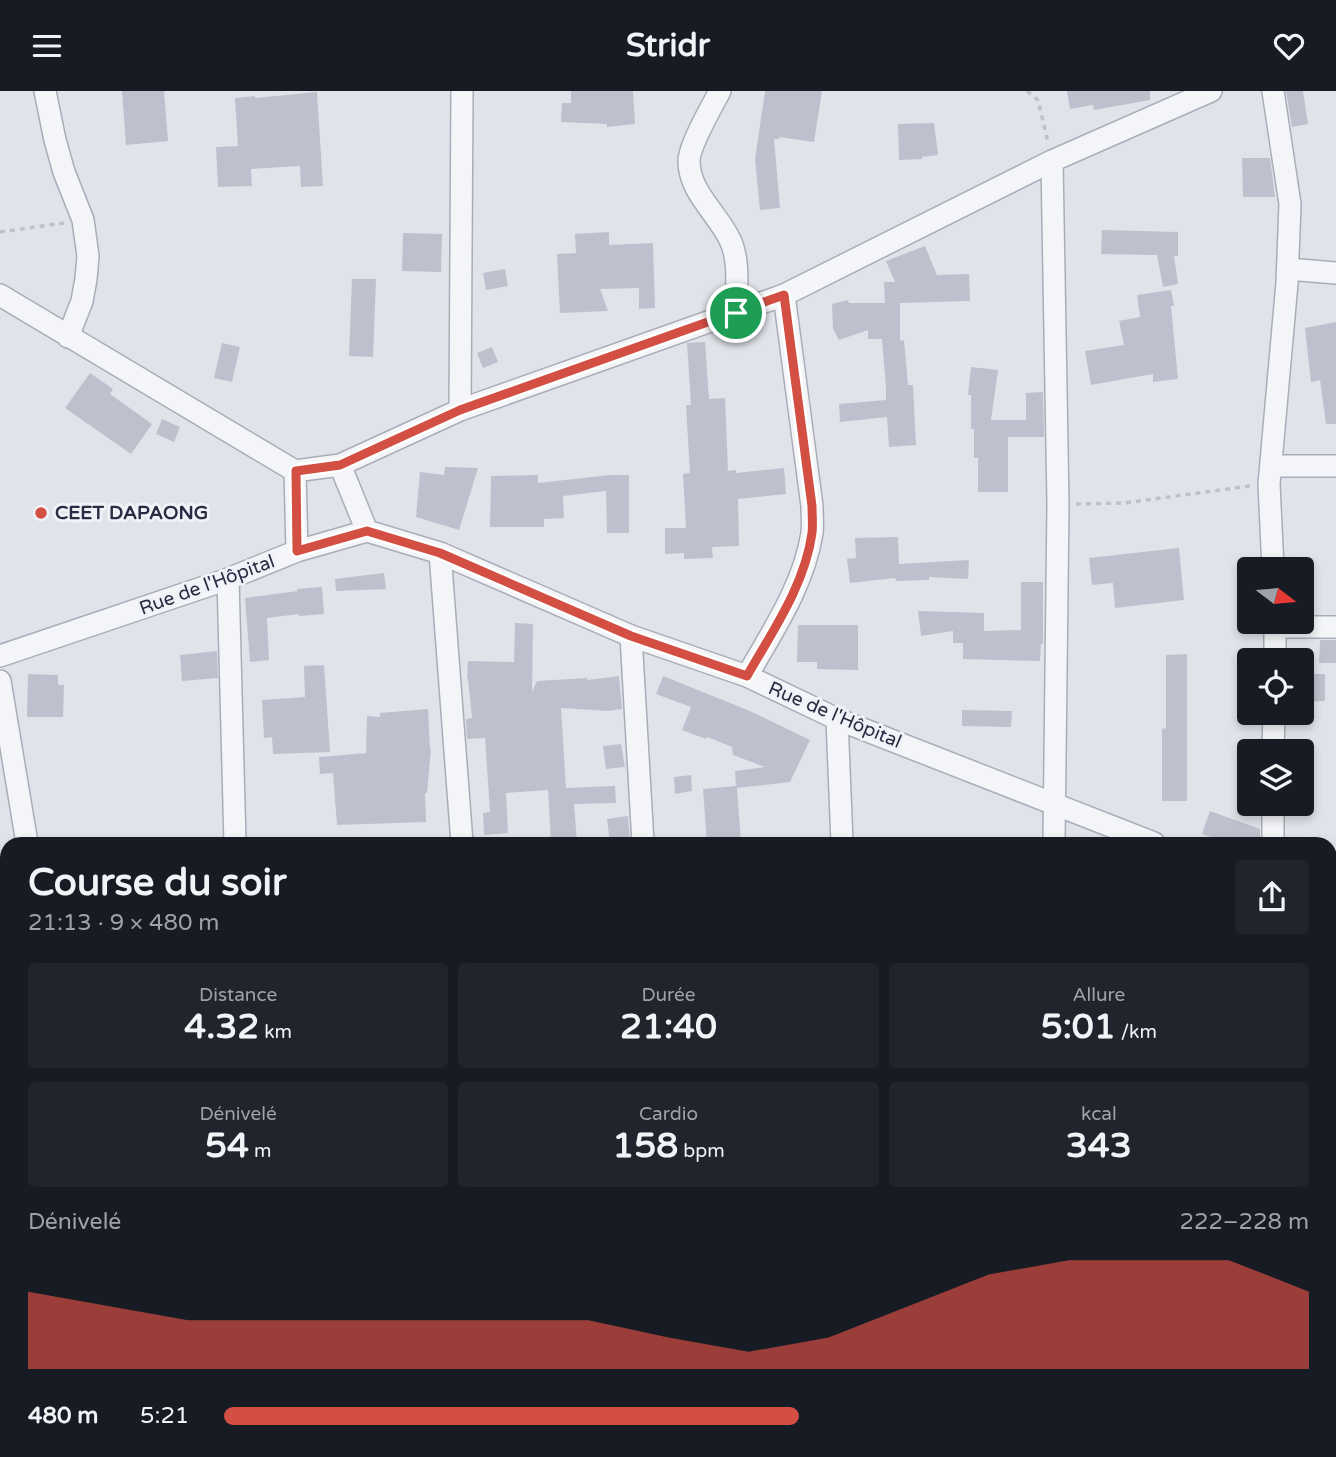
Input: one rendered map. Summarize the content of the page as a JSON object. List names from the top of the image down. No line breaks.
{"streets":{"street":["Rue de l'Hôpital"]},"places":["CEET DAPAONG"],"north":"right","page":{"header":"Stridr","heading":["Course du soir","21:13 · 9 × 480 m"],"stats":[["Distance","4.32 km"],["Durée","21:40"],["Allure","5:01 /km"],["Dénivelé","54 m"],["Cardio","158 bpm"],["kcal","343"]],"chart":["Dénivelé","222–228 m"],"list":[{"name":"480 m","note":"5:21"}]}}
